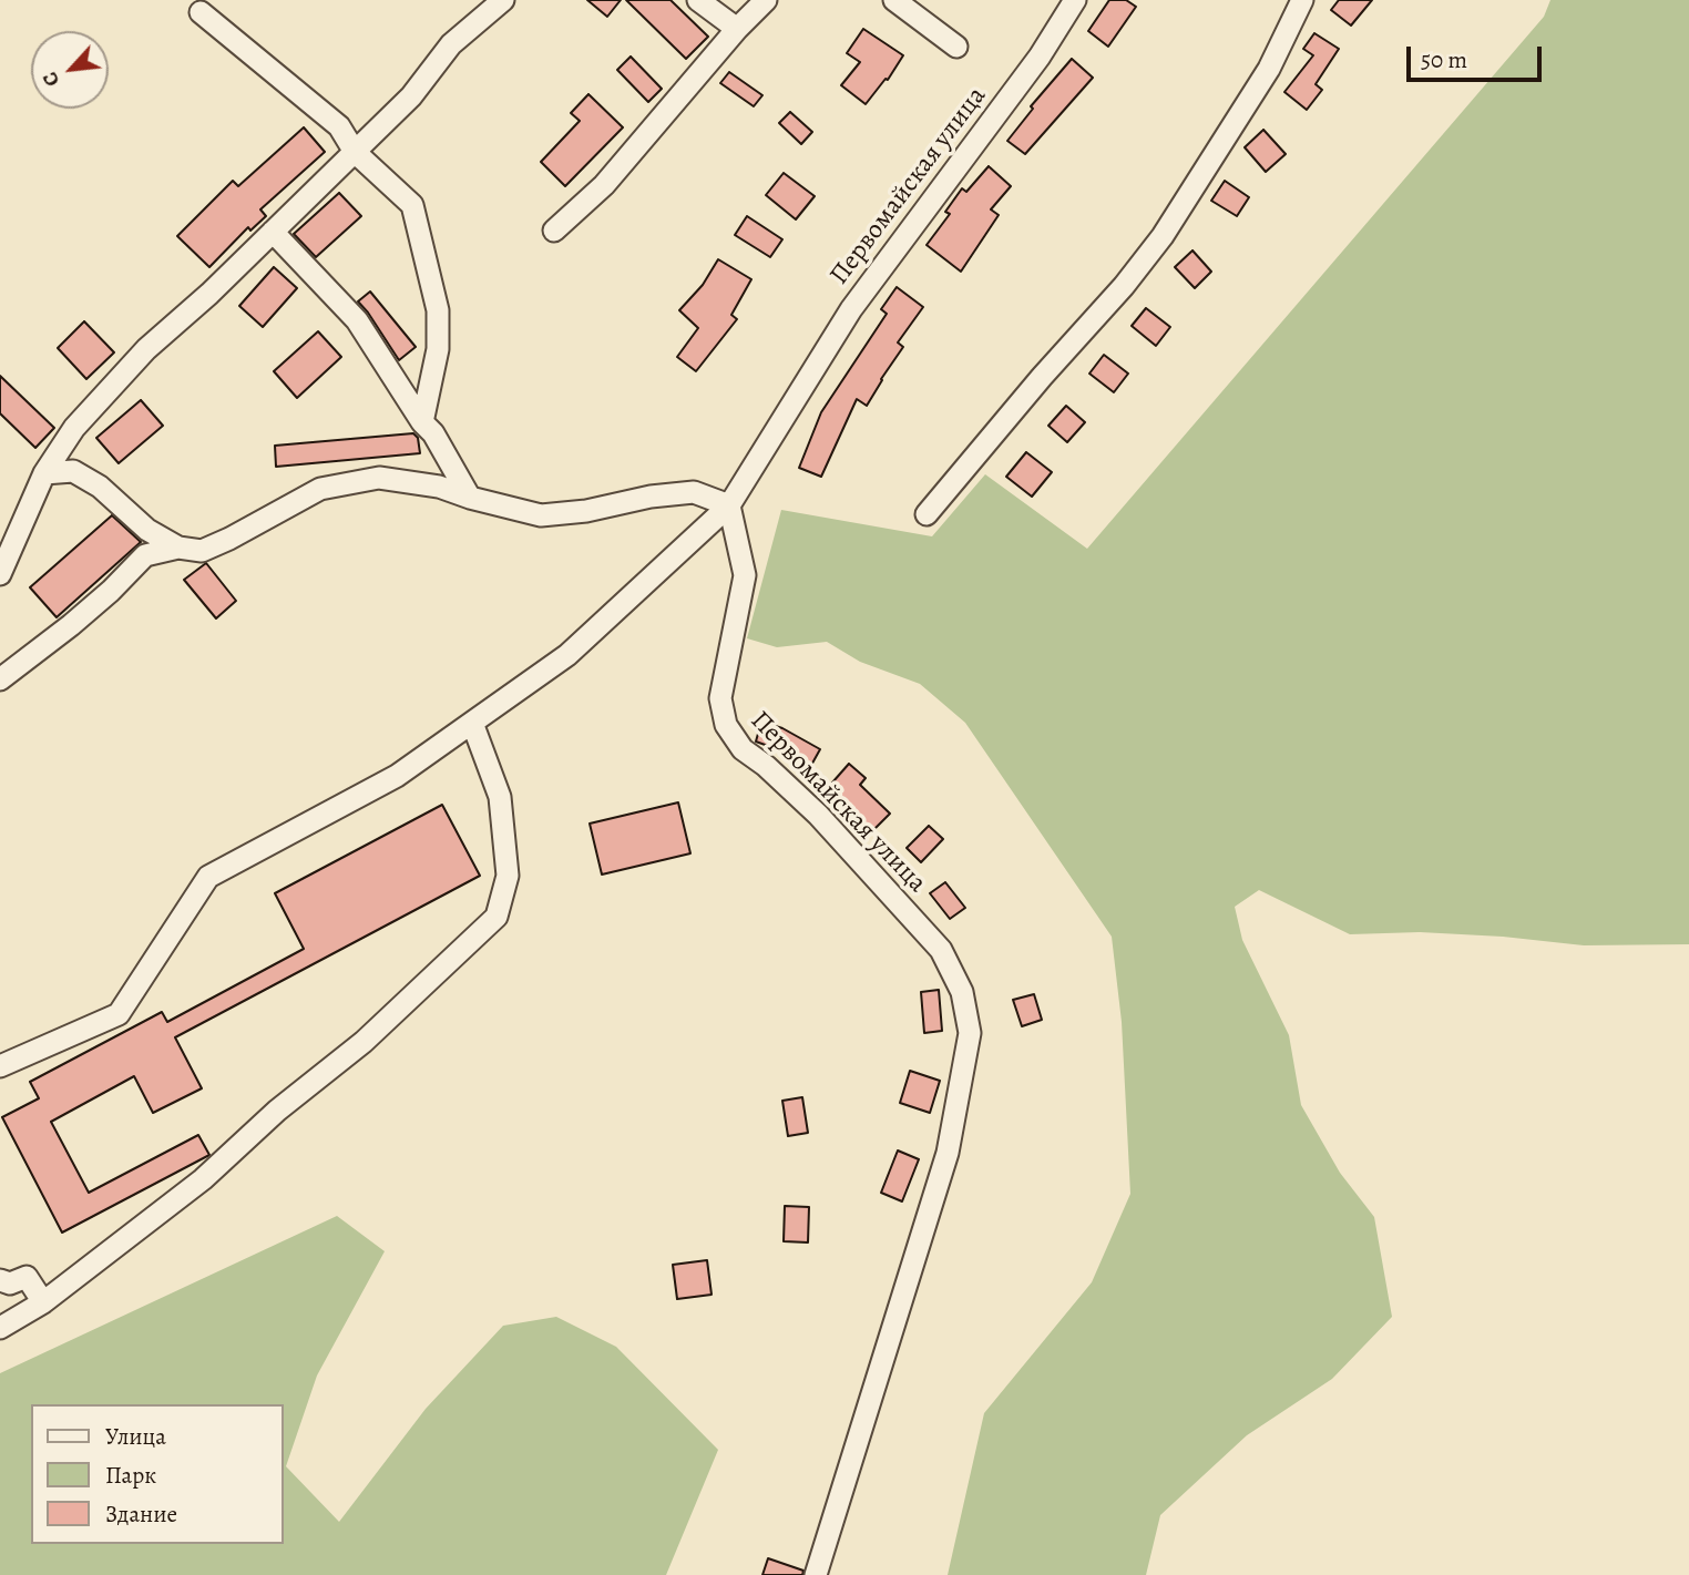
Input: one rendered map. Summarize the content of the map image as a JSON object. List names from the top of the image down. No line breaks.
{"streets":{"street":["Первомайская улица"]},"legend":["Улица","Парк","Здание"],"scale_bar":"50 m","north":"bottom left"}
